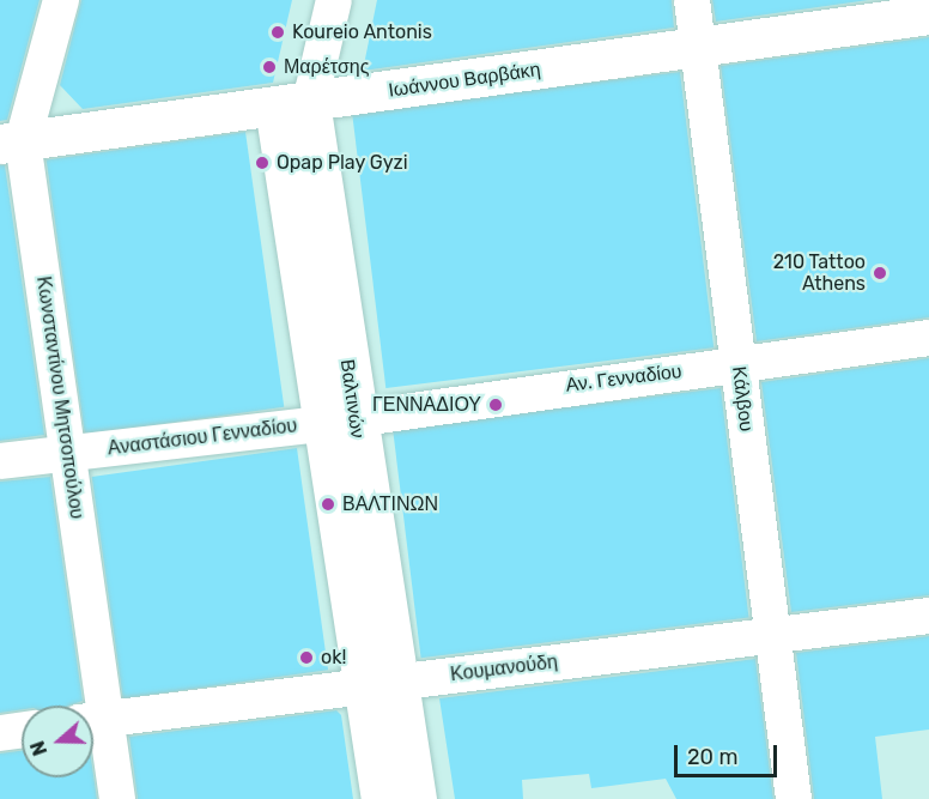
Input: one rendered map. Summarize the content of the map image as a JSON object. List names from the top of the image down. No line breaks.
{"streets":{"street":["Ιωάννου Βαρβάκη","Αν. Γενναδίου","Κωνσταντίνου Μητσοπούλου","Βαλτινών","Κάλβου","Αναστάσιου Γενναδίου","Κουμανούδη"]},"crossings":[["Ιωάννου Βαρβάκη","Κωνσταντίνου Μητσοπούλου"],["Ιωάννου Βαρβάκη","Βαλτινών"],["Ιωάννου Βαρβάκη","Κάλβου"],["Αν. Γενναδίου","Βαλτινών"],["Αν. Γενναδίου","Κάλβου"],["Αν. Γενναδίου","Αναστάσιου Γενναδίου"],["Κωνσταντίνου Μητσοπούλου","Αναστάσιου Γενναδίου"],["Βαλτινών","Αναστάσιου Γενναδίου"],["Βαλτινών","Κουμανούδη"],["Κάλβου","Κουμανούδη"]],"places":["Koureio Antonis","Μαρέτσης","Opap Play Gyzi","210 Tattoo Athens","ΓΕΝΝΑΔΙΟΥ","ΒΑΛΤΙΝΩΝ","ok!"],"scale_bar":"20 m","north":"left"}
